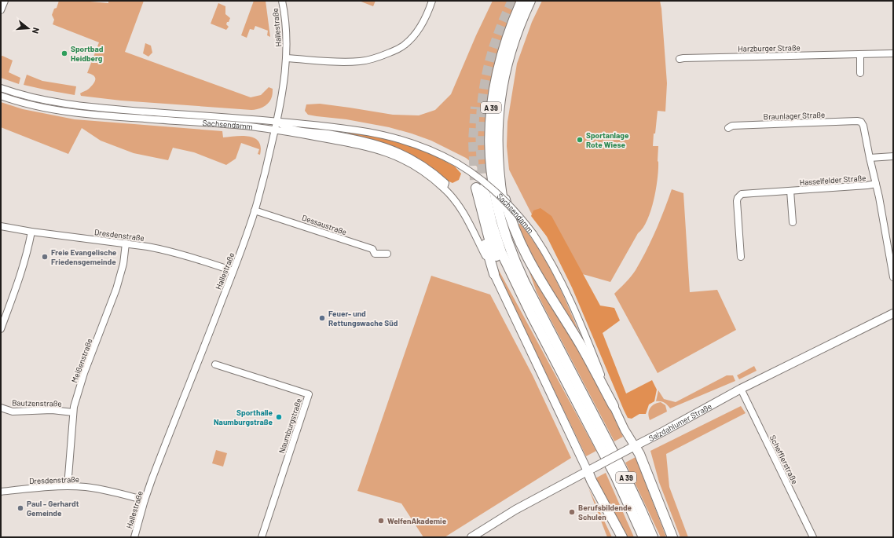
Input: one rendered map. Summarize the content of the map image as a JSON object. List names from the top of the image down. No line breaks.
{"streets":{"highway":["A 39"],"main road":["Sachsendamm","Salzdahlumer Straße"],"street":["Hallestraße","Harzburger Straße","Braunlager Straße","Hasselfelder Straße","Dessaustraße","Dresdenstraße","Meißenstraße","Bautzenstraße","Naumburgstraße","Schefflerstraße"]},"crossings":[["Hallestraße","Sachsendamm"],["Hallestraße","Dessaustraße"],["Hallestraße","Dresdenstraße"],["A 39","Sachsendamm"],["Sachsendamm","Salzdahlumer Straße"],["Dresdenstraße","Meißenstraße"],["Meißenstraße","Bautzenstraße"],["Salzdahlumer Straße","Schefflerstraße"]],"places":["Sportbad Heidberg","Sportanlage Rote Wiese","Freie Evangelische Friedensgemeinde","Feuer- und Rettungswache Süd","Sporthalle Naumburgstraße","Paul - Gerhardt Gemeinde","Berufsbildende Schulen","WelfenAkademie"],"north":"right"}
